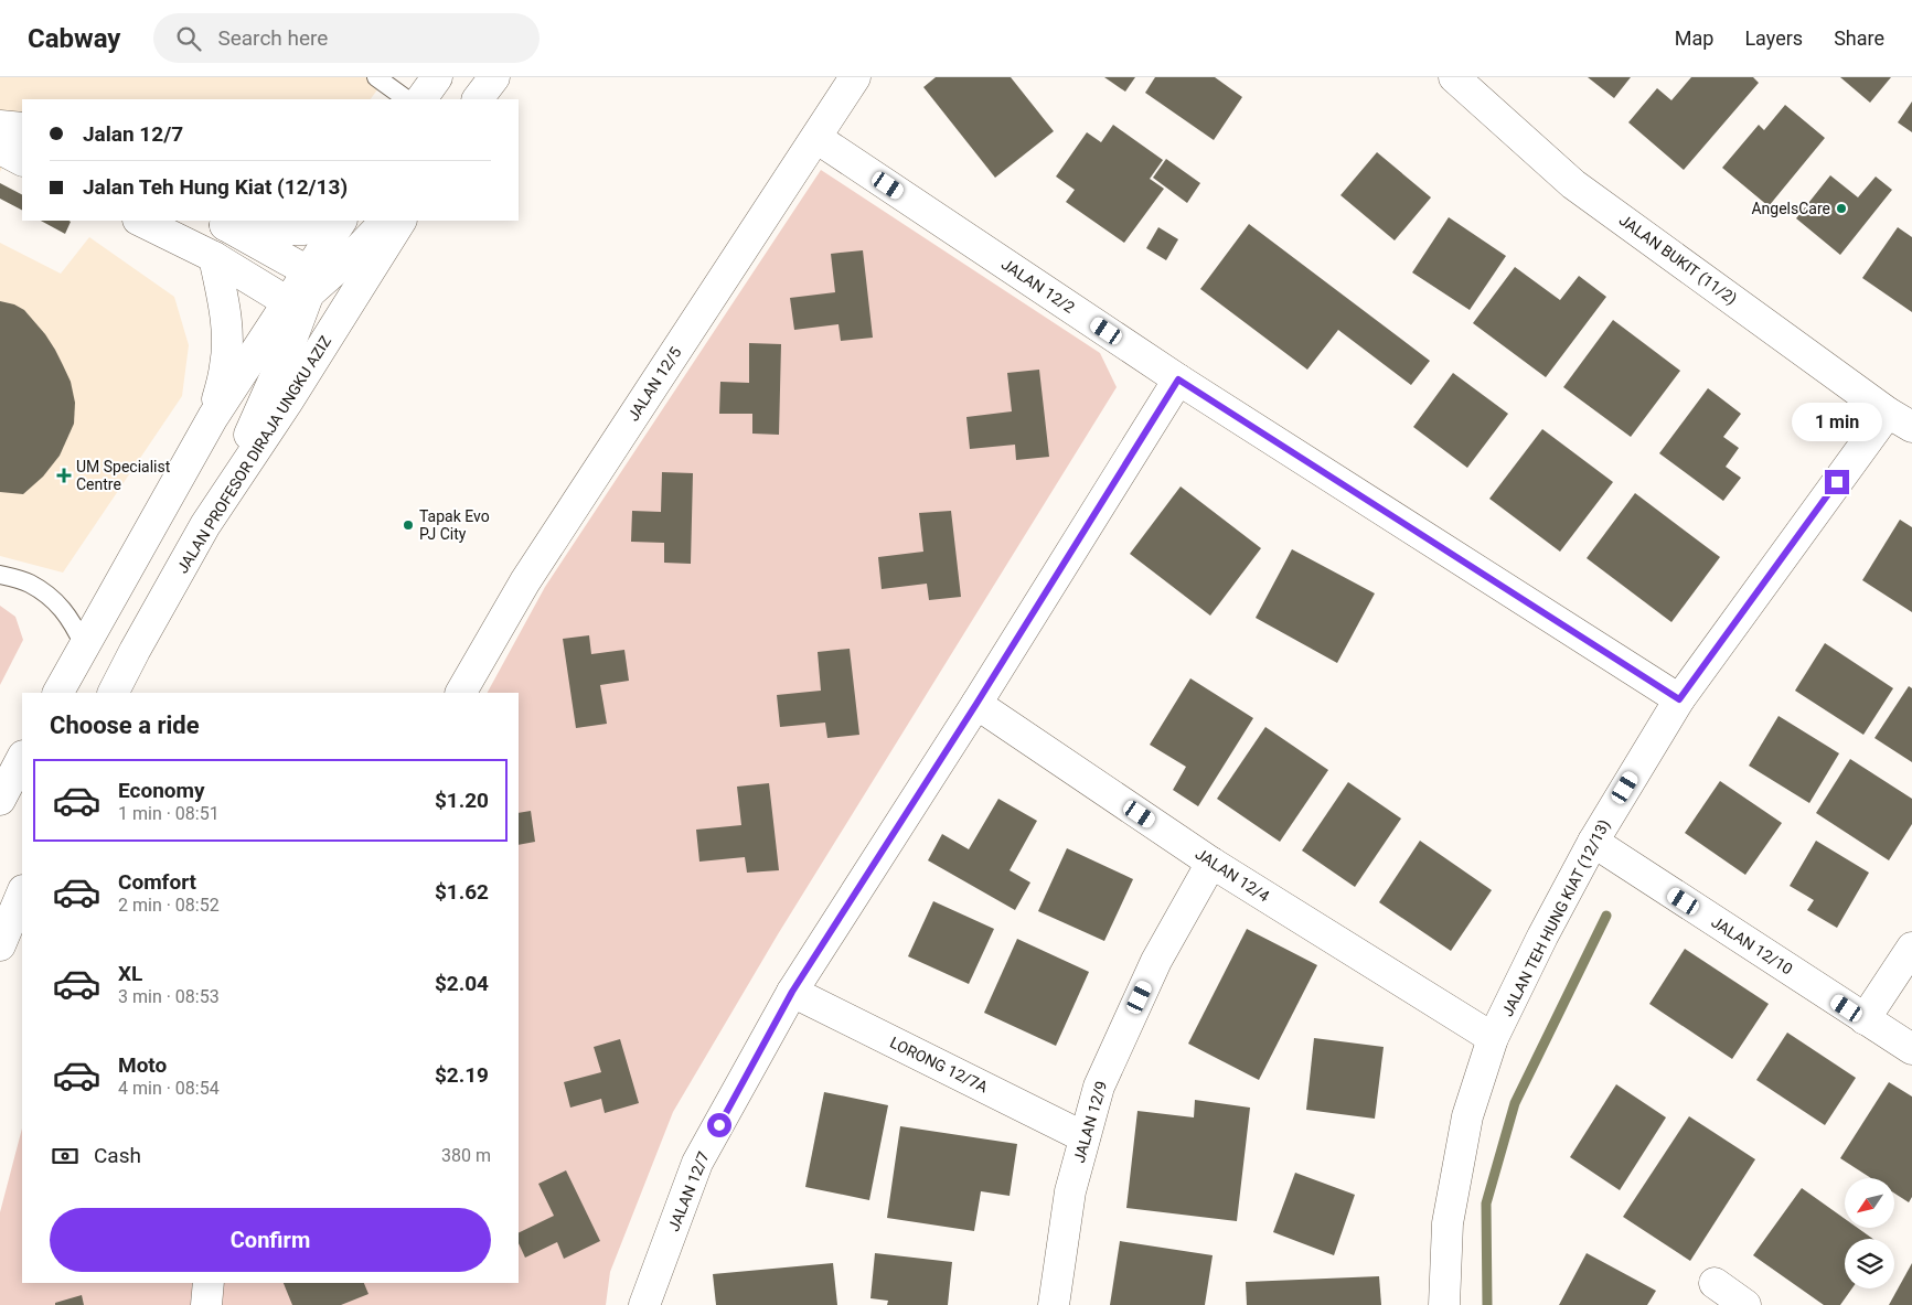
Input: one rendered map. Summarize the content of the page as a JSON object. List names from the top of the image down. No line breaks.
{"streets":{"street":["JALAN BUKIT (11/2)","JALAN 12/2","JALAN 12/5","JALAN PROFESOR DIRAJA UNGKU AZIZ","JALAN 12/4","JALAN TEH HUNG KIAT (12/13)","JALAN 12/10","LORONG 12/7A","JALAN 12/9","JALAN 12/7"]},"crossings":[["JALAN BUKIT (11/2)","JALAN TEH HUNG KIAT (12/13)"],["JALAN 12/2","JALAN 12/5"],["JALAN 12/2","JALAN TEH HUNG KIAT (12/13)"],["JALAN 12/2","JALAN 12/7"],["JALAN 12/4","JALAN TEH HUNG KIAT (12/13)"],["JALAN 12/4","JALAN 12/9"],["JALAN 12/4","JALAN 12/7"],["JALAN TEH HUNG KIAT (12/13)","JALAN 12/10"],["LORONG 12/7A","JALAN 12/9"],["LORONG 12/7A","JALAN 12/7"]],"places":{"other":["AngelsCare","Tapak Evo PJ City"],"health":["UM Specialist Centre"]},"north":"bottom left","page":{"header":"Cabway","search":"Search here","nav":["Map","Layers","Share"],"banner":["Jalan 12/7","Jalan Teh Hung Kiat (12/13)"],"bubble":"1 min","heading":"Choose a ride","list":[{"name":"Economy","note":"1 min · 08:51","value":"$1.20"},{"name":"Comfort","note":"2 min · 08:52","value":"$1.62"},{"name":"XL","note":"3 min · 08:53","value":"$2.04"},{"name":"Moto","note":"4 min · 08:54","value":"$2.19"}],"pay":["Cash","380 m"],"buttons":"Confirm"}}
